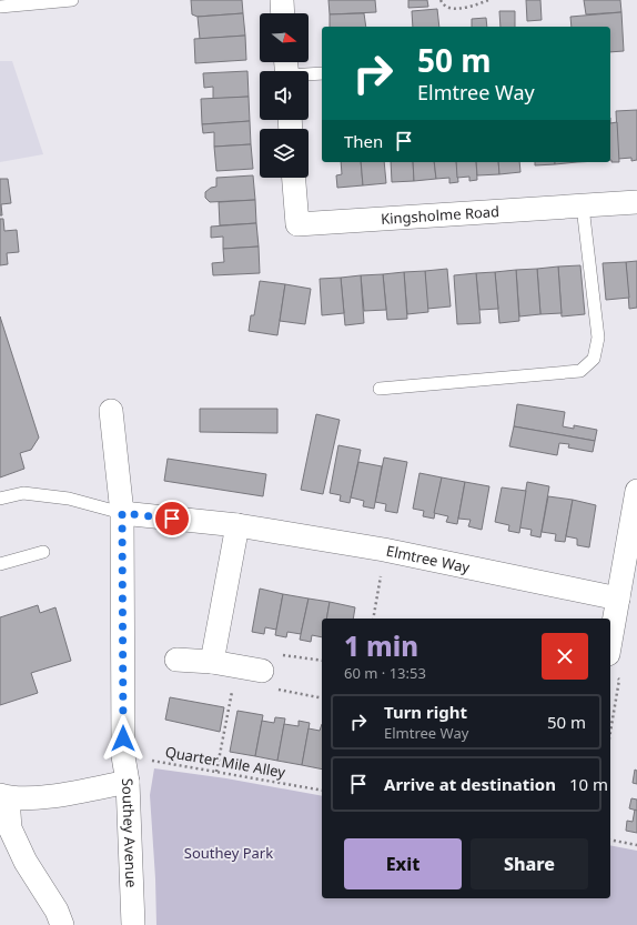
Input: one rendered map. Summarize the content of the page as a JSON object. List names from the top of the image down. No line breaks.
{"streets":{"street":["Kingsholme Road","Elmtree Way","Southey Avenue"],"path":["Quarter Mile Alley"]},"parks":["Southey Park"],"north":"right","page":{"turn":["50 m","Elmtree Way"],"then":"Then","heading":["1 min","60 m · 13:53"],"list":[{"name":"Turn right","note":"Elmtree Way","value":"50 m"},{"name":"Arrive at destination","value":"10 m"}],"buttons":["Exit","Share"]}}
